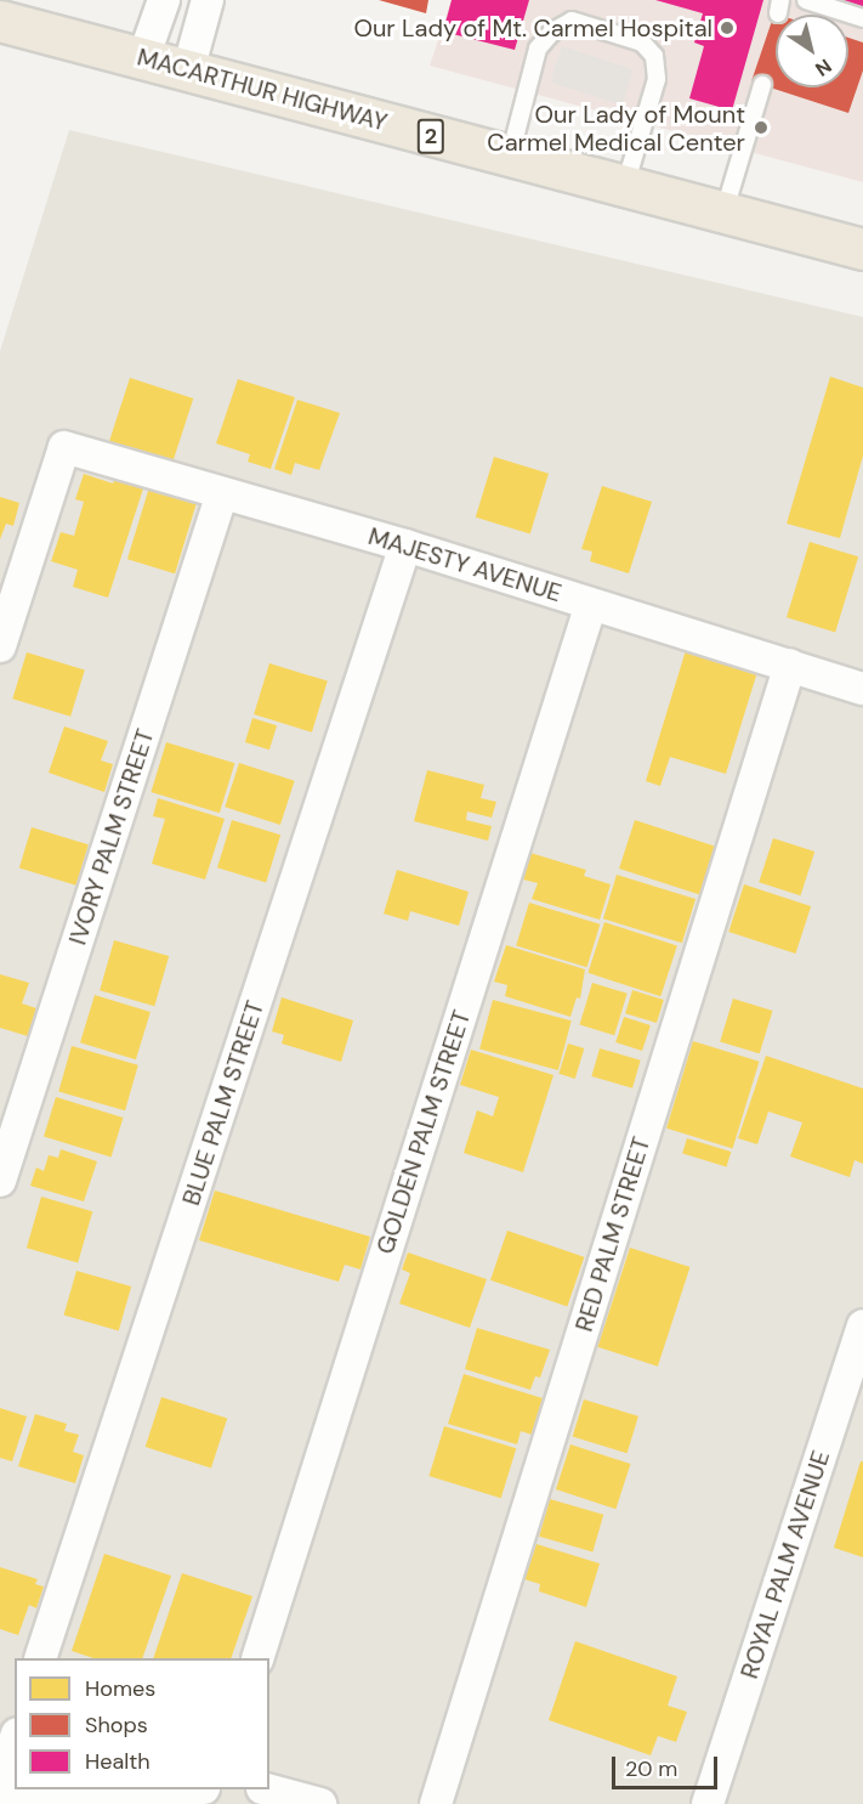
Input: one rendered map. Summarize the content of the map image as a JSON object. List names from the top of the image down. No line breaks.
{"streets":{"highway":["MACARTHUR HIGHWAY","2"],"street":["MAJESTY AVENUE","IVORY PALM STREET","BLUE PALM STREET","GOLDEN PALM STREET","RED PALM STREET","ROYAL PALM AVENUE"]},"crossings":[["MAJESTY AVENUE","IVORY PALM STREET"],["MAJESTY AVENUE","BLUE PALM STREET"],["MAJESTY AVENUE","GOLDEN PALM STREET"],["MAJESTY AVENUE","RED PALM STREET"]],"places":["Our Lady of Mt. Carmel Hospital","Our Lady of Mount Carmel Medical Center"],"legend":["Homes","Shops","Health"],"scale_bar":"20 m","north":"bottom right"}
